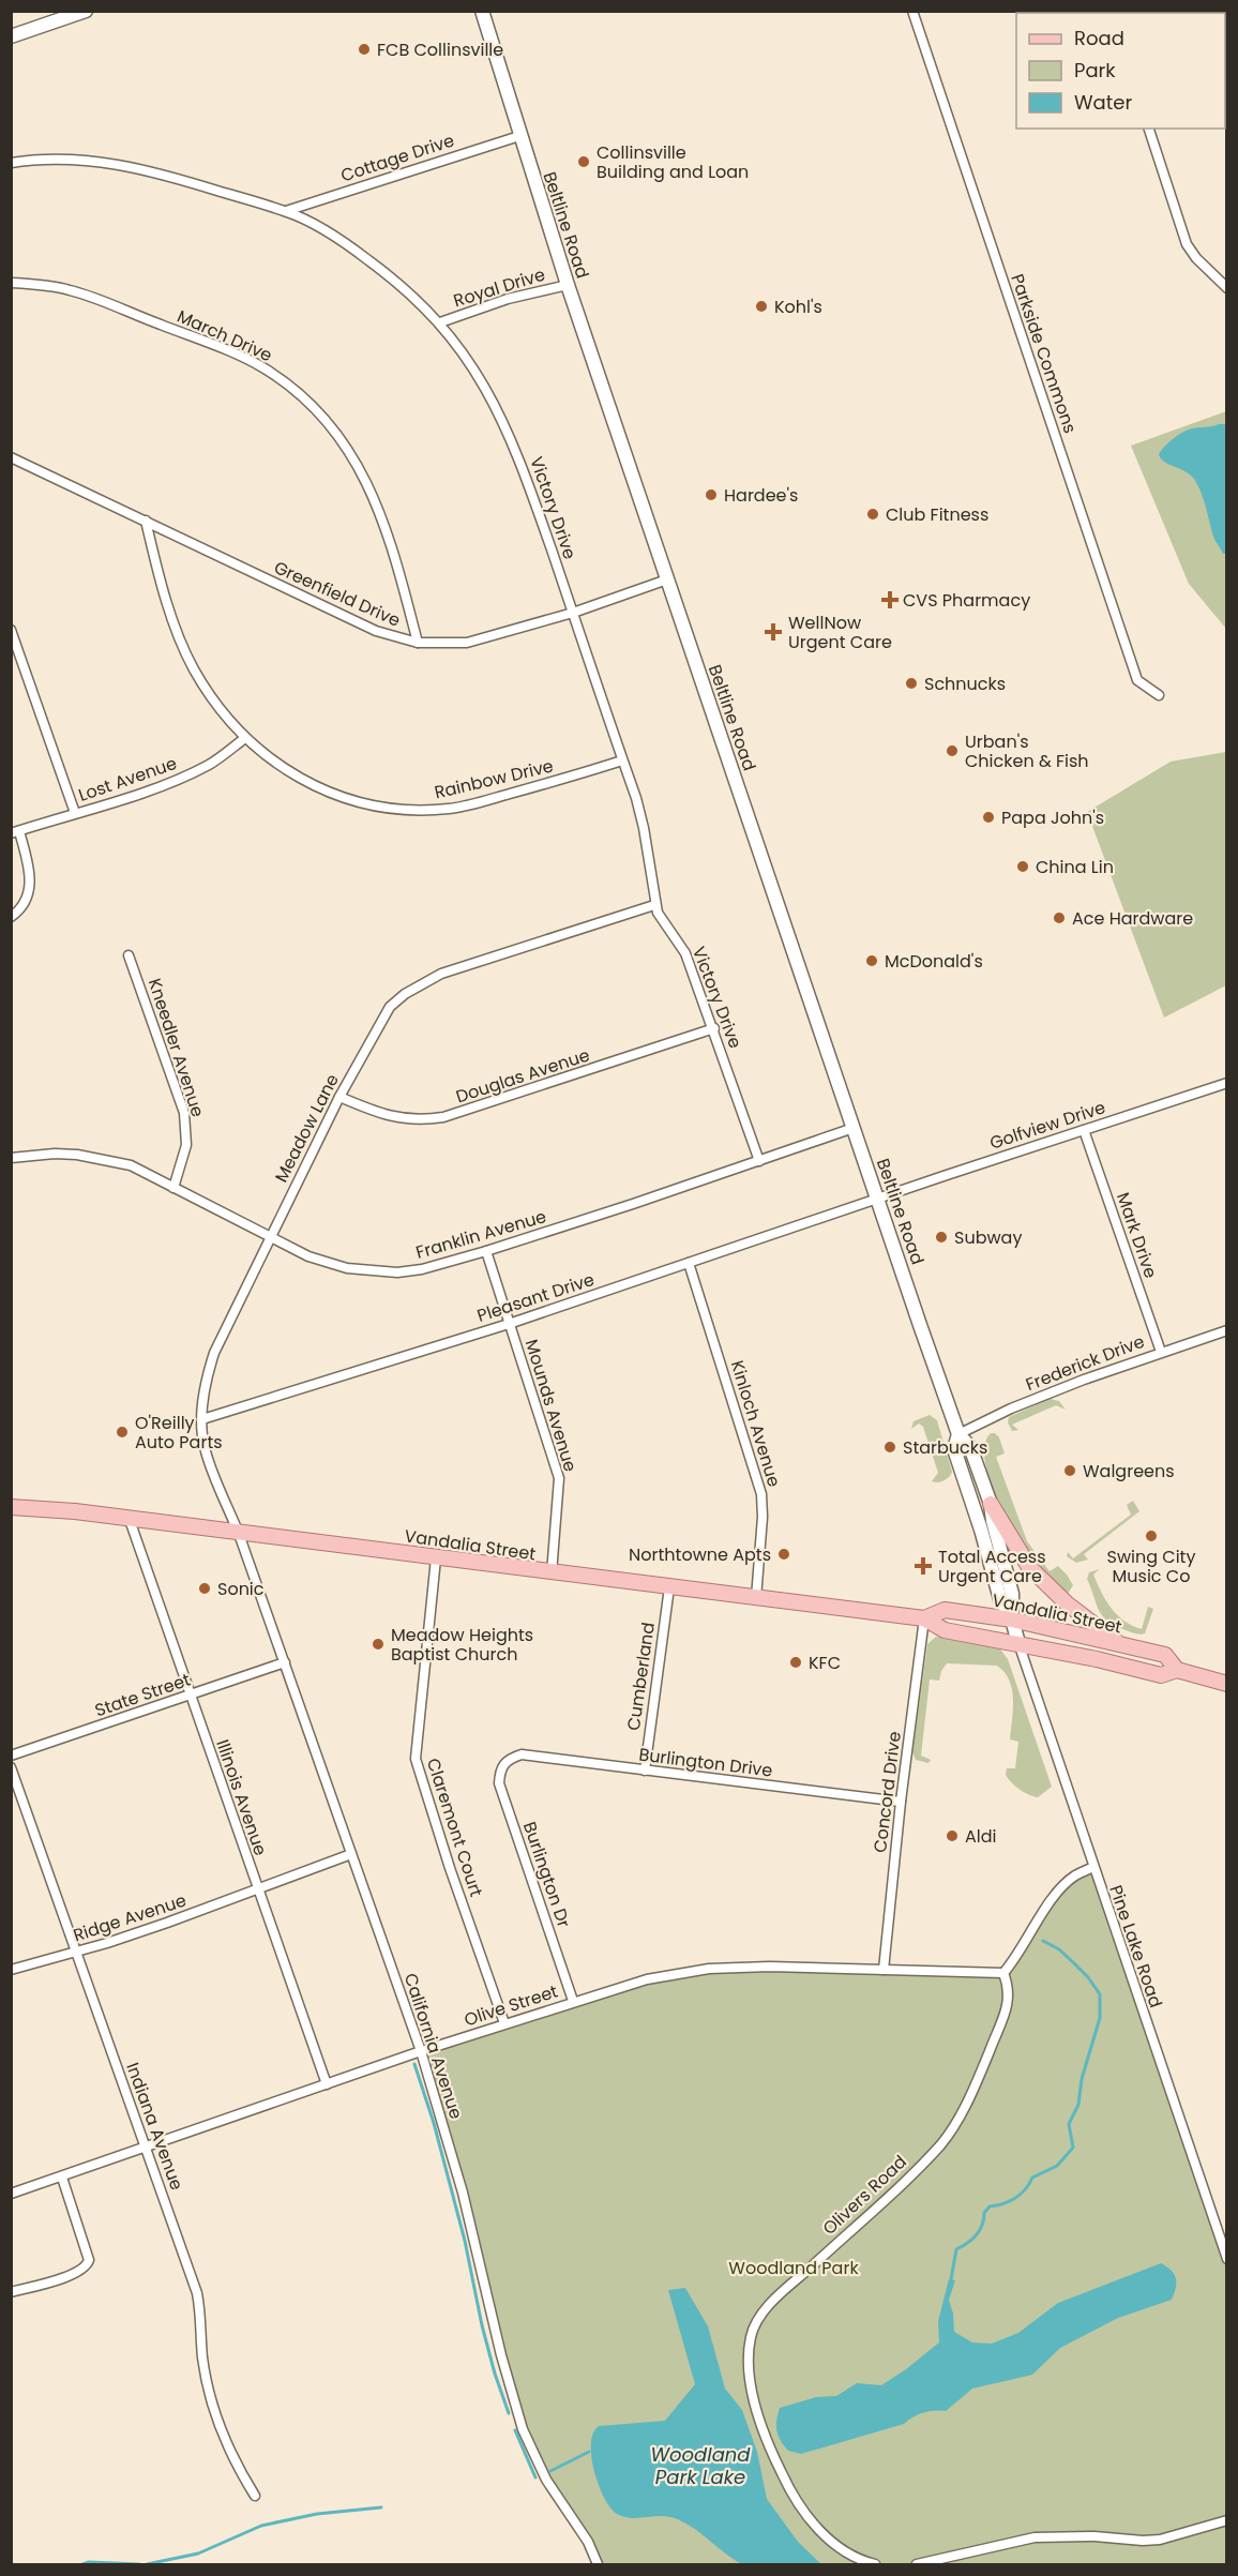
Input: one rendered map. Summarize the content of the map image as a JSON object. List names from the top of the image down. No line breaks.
{"streets":{"main road":["Beltline Road","Vandalia Street"],"street":["Cottage Drive","Royal Drive","March Drive","Parkside Commons","Victory Drive","Greenfield Drive","Lost Avenue","Rainbow Drive","Kneedler Avenue","Douglas Avenue","Golfview Drive","Meadow Lane","Franklin Avenue","Mark Drive","Pleasant Drive","Frederick Drive","Mounds Avenue","Kinloch Avenue","Cumberland","State Street","Burlington Drive","Concord Drive","Illinois Avenue","Claremont Court","Burlington Dr","Ridge Avenue","Pine Lake Road","Olive Street","California Avenue","Indiana Avenue","Olivers Road"]},"crossings":[["Cottage Drive","Beltline Road"],["Cottage Drive","Victory Drive"],["Beltline Road","Royal Drive"],["Beltline Road","Greenfield Drive"],["Beltline Road","Golfview Drive"],["Beltline Road","Franklin Avenue"],["Beltline Road","Pleasant Drive"],["Beltline Road","Frederick Drive"],["Beltline Road","Vandalia Street"],["Beltline Road","Pine Lake Road"],["Royal Drive","Victory Drive"],["March Drive","Greenfield Drive"],["Victory Drive","Greenfield Drive"],["Victory Drive","Rainbow Drive"],["Victory Drive","Douglas Avenue"],["Victory Drive","Meadow Lane"],["Victory Drive","Franklin Avenue"],["Greenfield Drive","Rainbow Drive"],["Lost Avenue","Rainbow Drive"],["Kneedler Avenue","Franklin Avenue"],["Douglas Avenue","Meadow Lane"],["Golfview Drive","Mark Drive"],["Golfview Drive","Pleasant Drive"],["Meadow Lane","Franklin Avenue"],["Meadow Lane","Pleasant Drive"],["Meadow Lane","Vandalia Street"],["Meadow Lane","California Avenue"],["Franklin Avenue","Mounds Avenue"],["Mark Drive","Frederick Drive"],["Pleasant Drive","Mounds Avenue"],["Pleasant Drive","Kinloch Avenue"],["Mounds Avenue","Vandalia Street"],["Kinloch Avenue","Vandalia Street"],["Vandalia Street","Cumberland"],["Vandalia Street","Concord Drive"],["Vandalia Street","Illinois Avenue"],["Vandalia Street","Claremont Court"],["Vandalia Street","Pine Lake Road"],["Vandalia Street","California Avenue"],["Cumberland","Burlington Drive"],["State Street","Illinois Avenue"],["State Street","California Avenue"],["Burlington Drive","Concord Drive"],["Burlington Drive","Burlington Dr"],["Concord Drive","Olive Street"],["Illinois Avenue","Ridge Avenue"],["Illinois Avenue","Olive Street"],["Claremont Court","Olive Street"],["Burlington Dr","Olive Street"],["Ridge Avenue","California Avenue"],["Ridge Avenue","Indiana Avenue"],["Olive Street","California Avenue"],["Olive Street","Indiana Avenue"],["Olive Street","Olivers Road"]],"water":["Woodland Park Lake"],"parks":["Woodland Park"],"places":{"other":["FCB Collinsville","Collinsville Building and Loan","Kohl's","Hardee's","Club Fitness","Schnucks","Urban's Chicken & Fish","Papa John's","China Lin","Ace Hardware","McDonald's","Subway","O'Reilly Auto Parts","Starbucks","Walgreens","Swing City Music Co","Northtowne Apts","Sonic","Meadow Heights Baptist Church","KFC","Aldi"],"health":["CVS Pharmacy","WellNow Urgent Care","Total Access Urgent Care"]},"legend":["Road","Park","Water"]}
